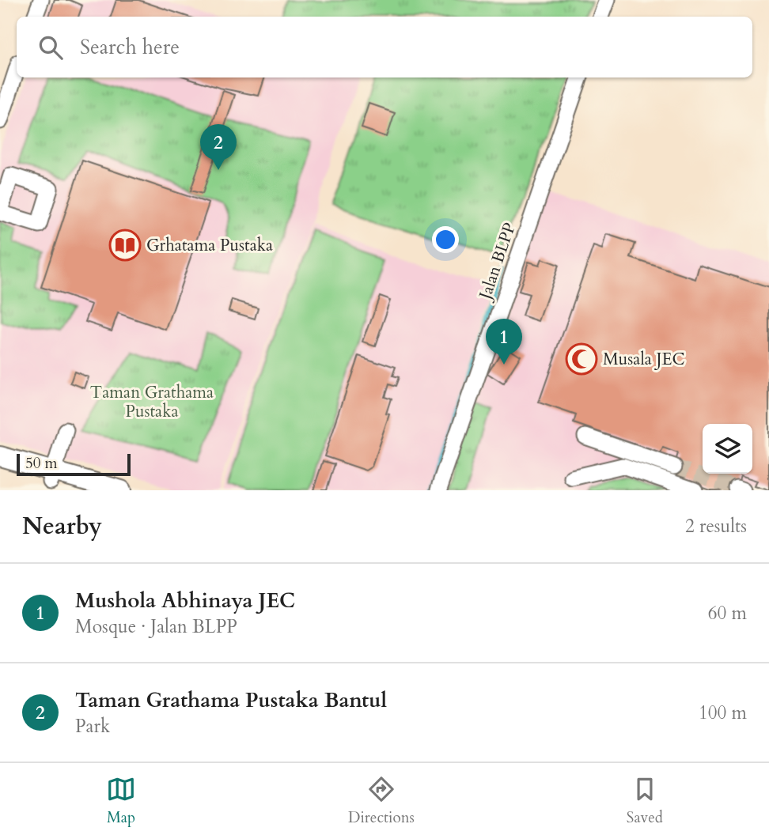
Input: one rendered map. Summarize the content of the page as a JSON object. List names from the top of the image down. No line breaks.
{"streets":{"street":["Jalan BLPP"]},"parks":["Taman Grathama Pustaka"],"places":{"library":["Grhatama Pustaka"],"mosque":["Musala JEC"]},"scale_bar":"50 m","page":{"search":"Search here","pins":["2","1"],"scale":"50 m","heading":["Nearby","2 results"],"list":[{"mark":"1","name":"Mushola Abhinaya JEC","note":"Mosque · Jalan BLPP","value":"60 m"},{"mark":"2","name":"Taman Grathama Pustaka Bantul","note":"Park","value":"100 m"}],"nav":["Map","Directions","Saved"]}}
